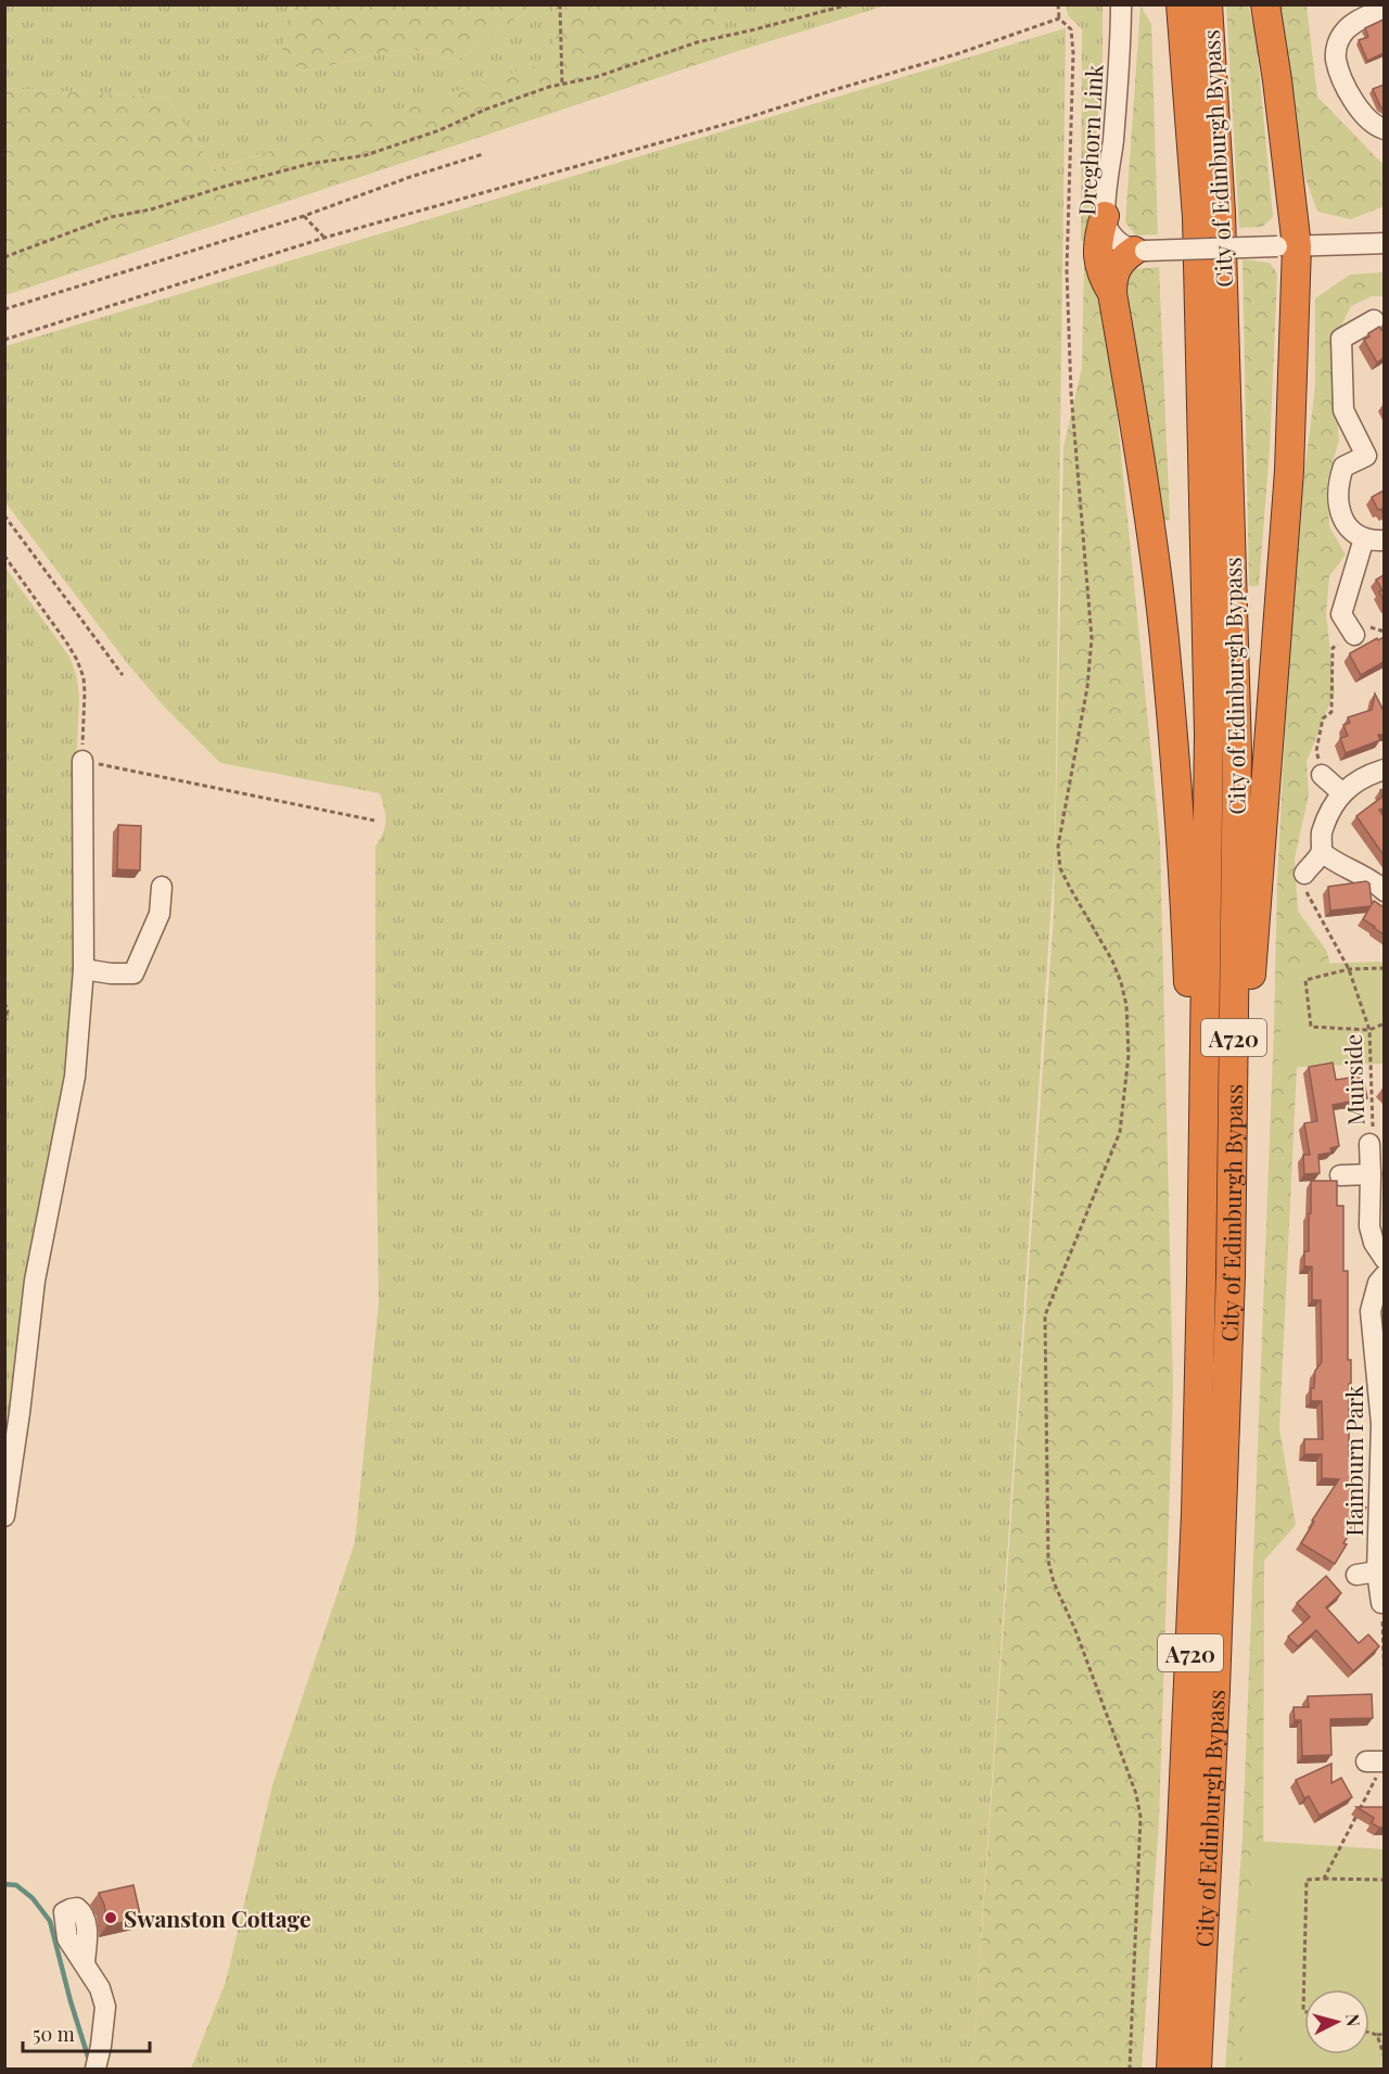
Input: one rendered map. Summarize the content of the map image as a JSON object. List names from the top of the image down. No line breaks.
{"streets":{"highway":["City of Edinburgh Bypass","A720"],"street":["Dreghorn Link","Hainburn Park"],"path":["Muirside"]},"places":["Swanston Cottage"],"scale_bar":"50 m","north":"right"}
